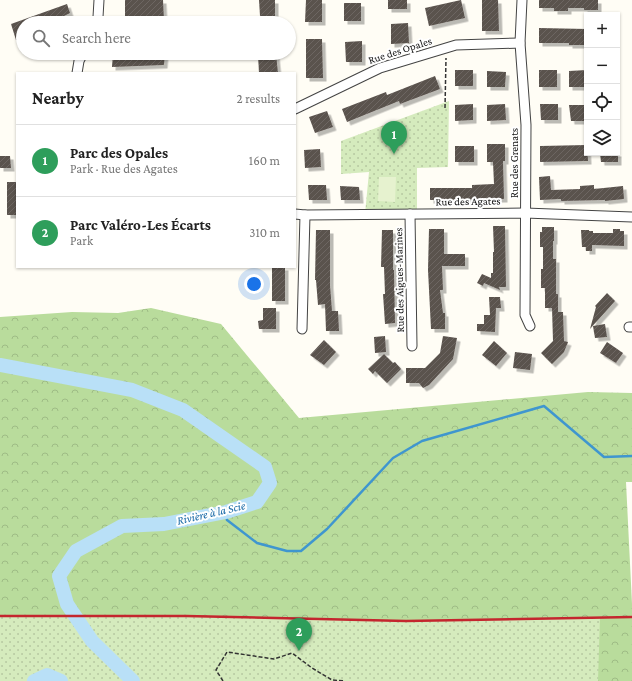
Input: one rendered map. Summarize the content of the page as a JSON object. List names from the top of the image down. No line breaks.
{"streets":{"street":["Rue des Opales","Rue des Grenats","Rue des Agates","Rue des Aigues-Marines"]},"crossings":[["Rue des Opales","Rue des Grenats"],["Rue des Grenats","Rue des Agates"],["Rue des Agates","Rue des Aigues-Marines"]],"water":["Rivière à la Scie"],"page":{"map_buttons":["+","−"],"search":"Search here","heading":["Nearby","2 results"],"pins":["1","2"],"list":[{"mark":"1","name":"Parc des Opales","note":"Park · Rue des Agates","value":"160 m"},{"mark":"2","name":"Parc Valéro-Les Écarts","note":"Park","value":"310 m"}]}}
